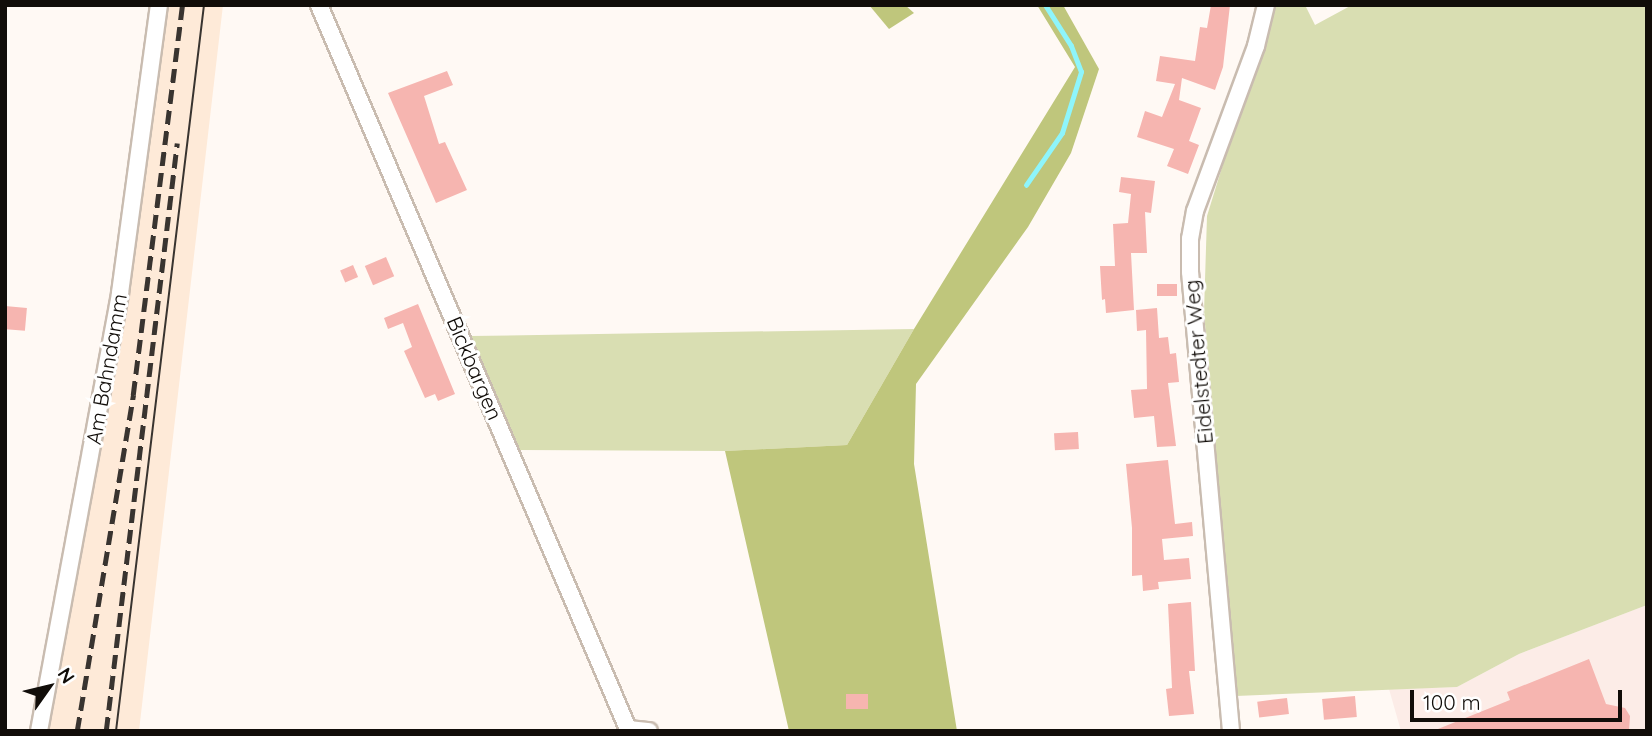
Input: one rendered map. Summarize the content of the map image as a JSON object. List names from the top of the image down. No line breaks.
{"streets":{"street":["Eidelstedter Weg","Bickbargen","Am Bahndamm"]},"scale_bar":"100 m","north":"top right"}
